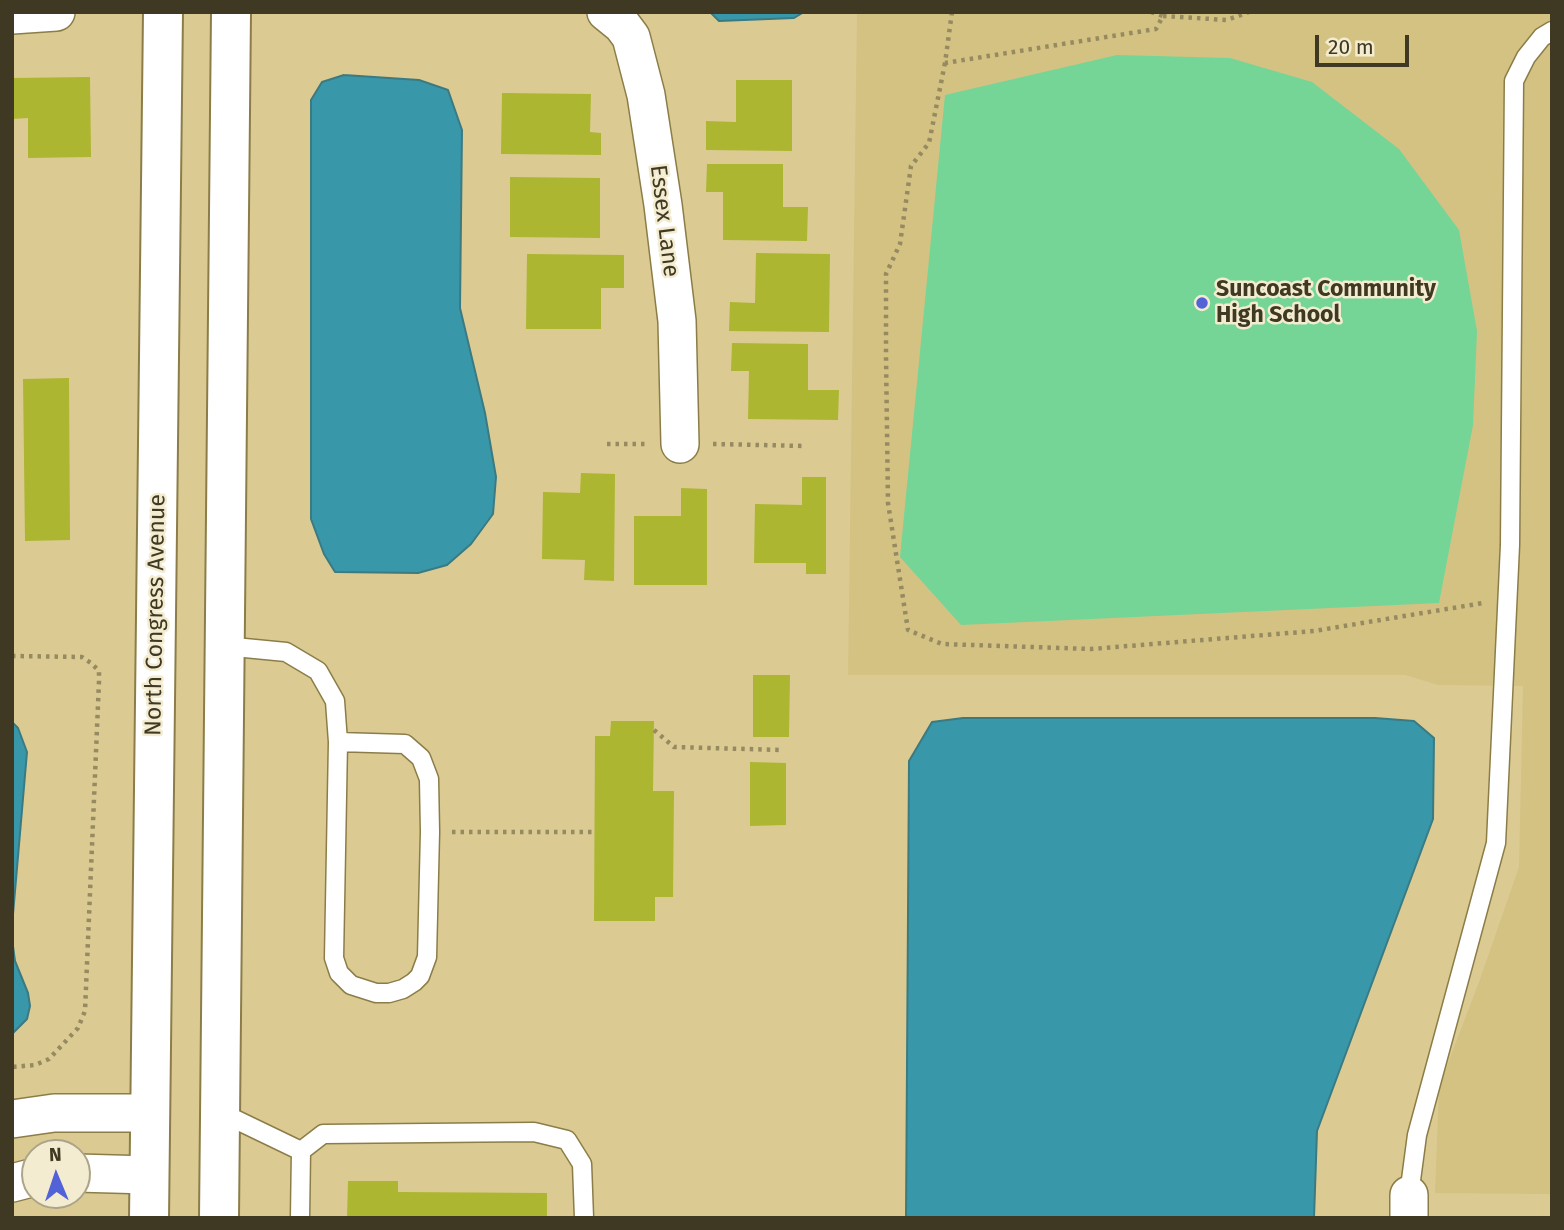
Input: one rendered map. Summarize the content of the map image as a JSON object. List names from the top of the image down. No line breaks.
{"streets":{"street":["Essex Lane","North Congress Avenue"]},"places":["Suncoast Community High School"],"scale_bar":"20 m","north":"top"}
